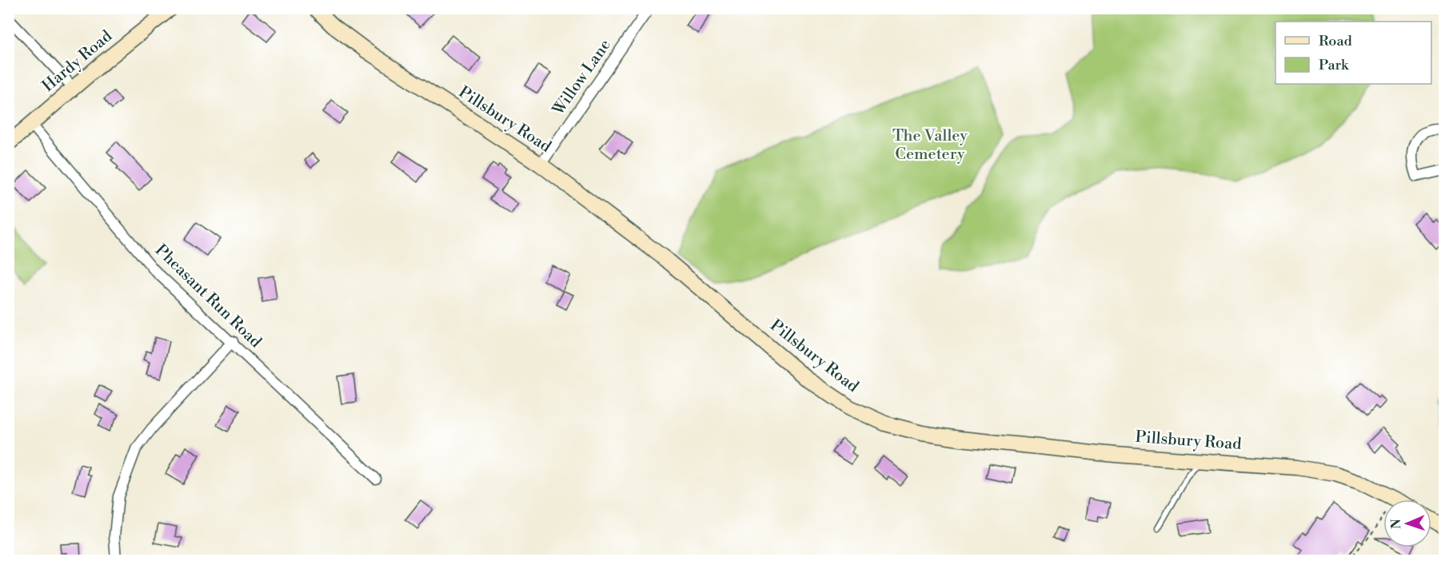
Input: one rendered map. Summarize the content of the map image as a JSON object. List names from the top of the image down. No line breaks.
{"streets":{"street":["Hardy Road","Willow Lane","Pillsbury Road","Pheasant Run Road"]},"crossings":[["Hardy Road","Pheasant Run Road"],["Willow Lane","Pillsbury Road"]],"parks":["The Valley Cemetery"],"legend":["Road","Park"],"north":"left"}
